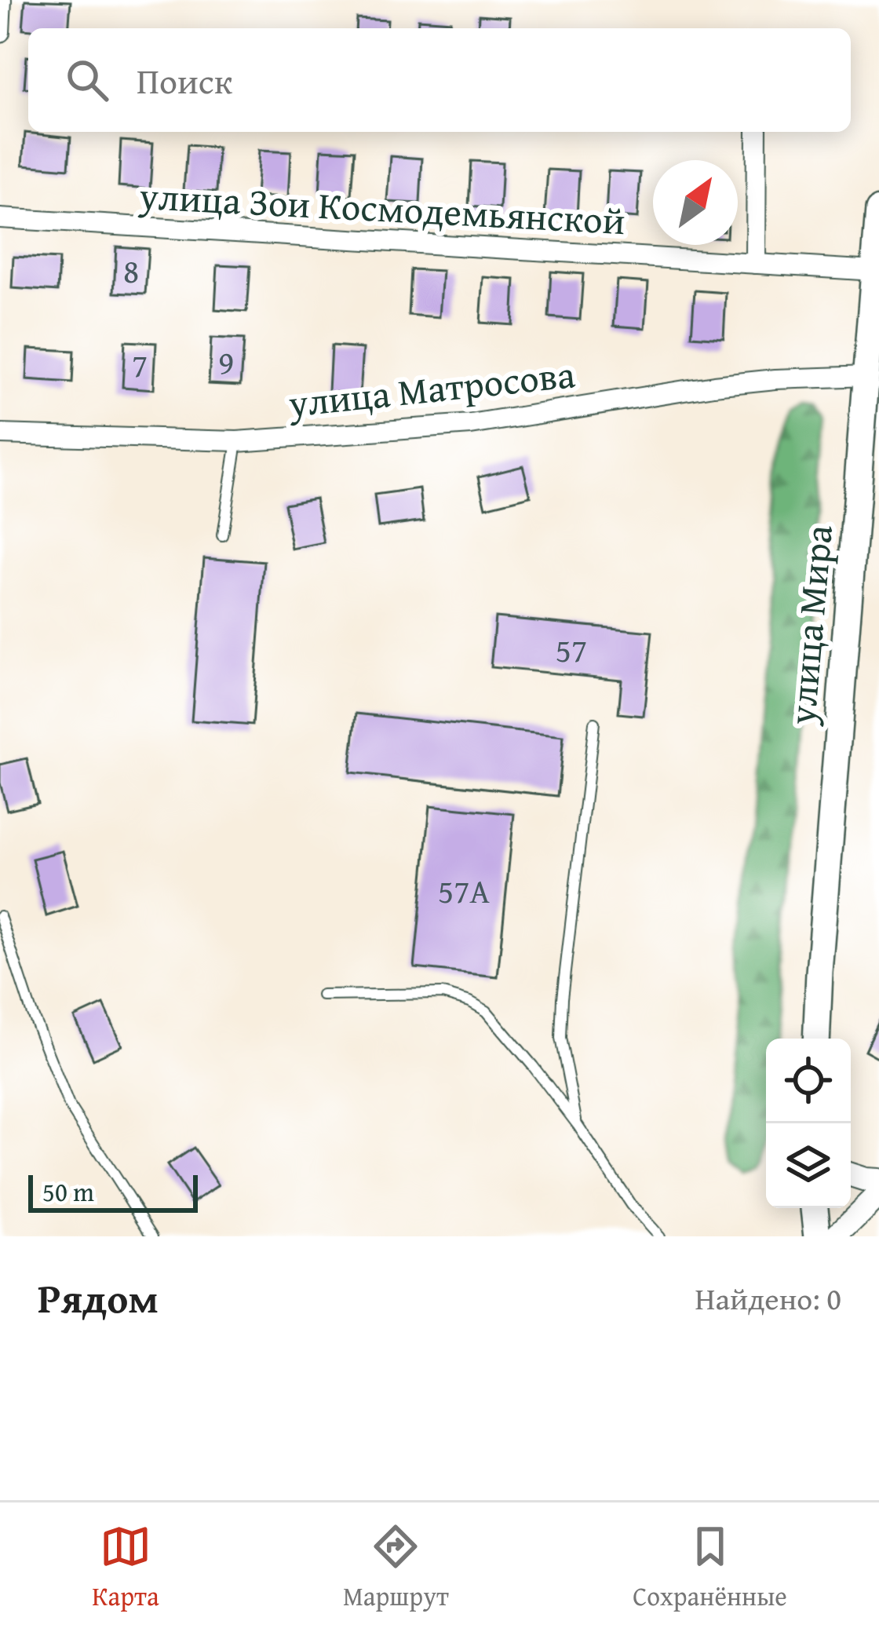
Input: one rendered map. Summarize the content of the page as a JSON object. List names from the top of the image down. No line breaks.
{"streets":{"main road":["улица Мира"],"street":["улица Зои Космодемьянской","улица Матросова"]},"crossings":[["улица Зои Космодемьянской","улица Мира"],["улица Матросова","улица Мира"]],"house_numbers":["8","9","7","57","57А"],"scale_bar":"50 m","north":"top right","page":{"search":"Поиск","scale":"50 m","heading":["Рядом","Найдено: 0"],"nav":["Карта","Маршрут","Сохранённые"]}}
